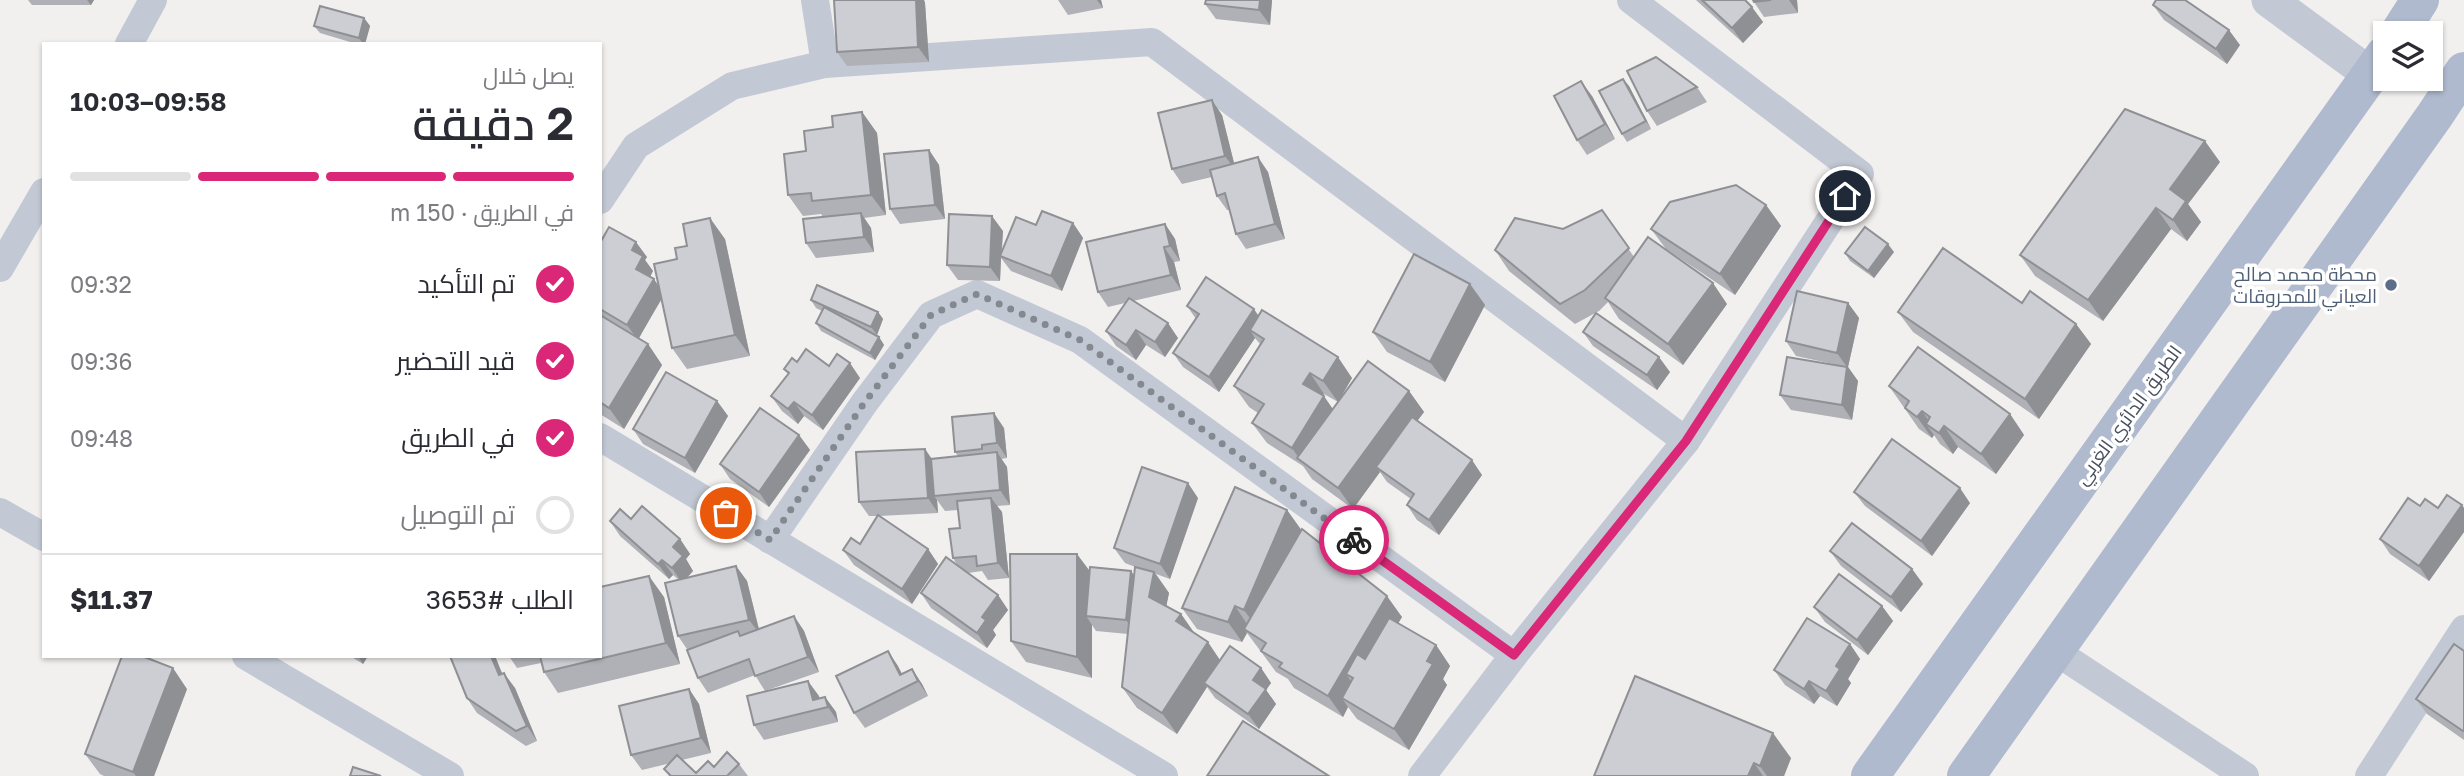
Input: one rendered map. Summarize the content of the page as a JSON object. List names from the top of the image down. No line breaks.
{"streets":{"main road":["الطريق الدائري الغربي"]},"places":["محطة محمد صالح العياني للمحروقات"],"page":{"heading":["2 دقيقة","يصل خلال","09:58–10:03"],"panel":["الطلب #3653","$11.37"],"bar":"في الطريق · 150 m","list":[["تم التأكيد","09:32"],["قيد التحضير","09:36"],["في الطريق","09:48"],"تم التوصيل"]}}
